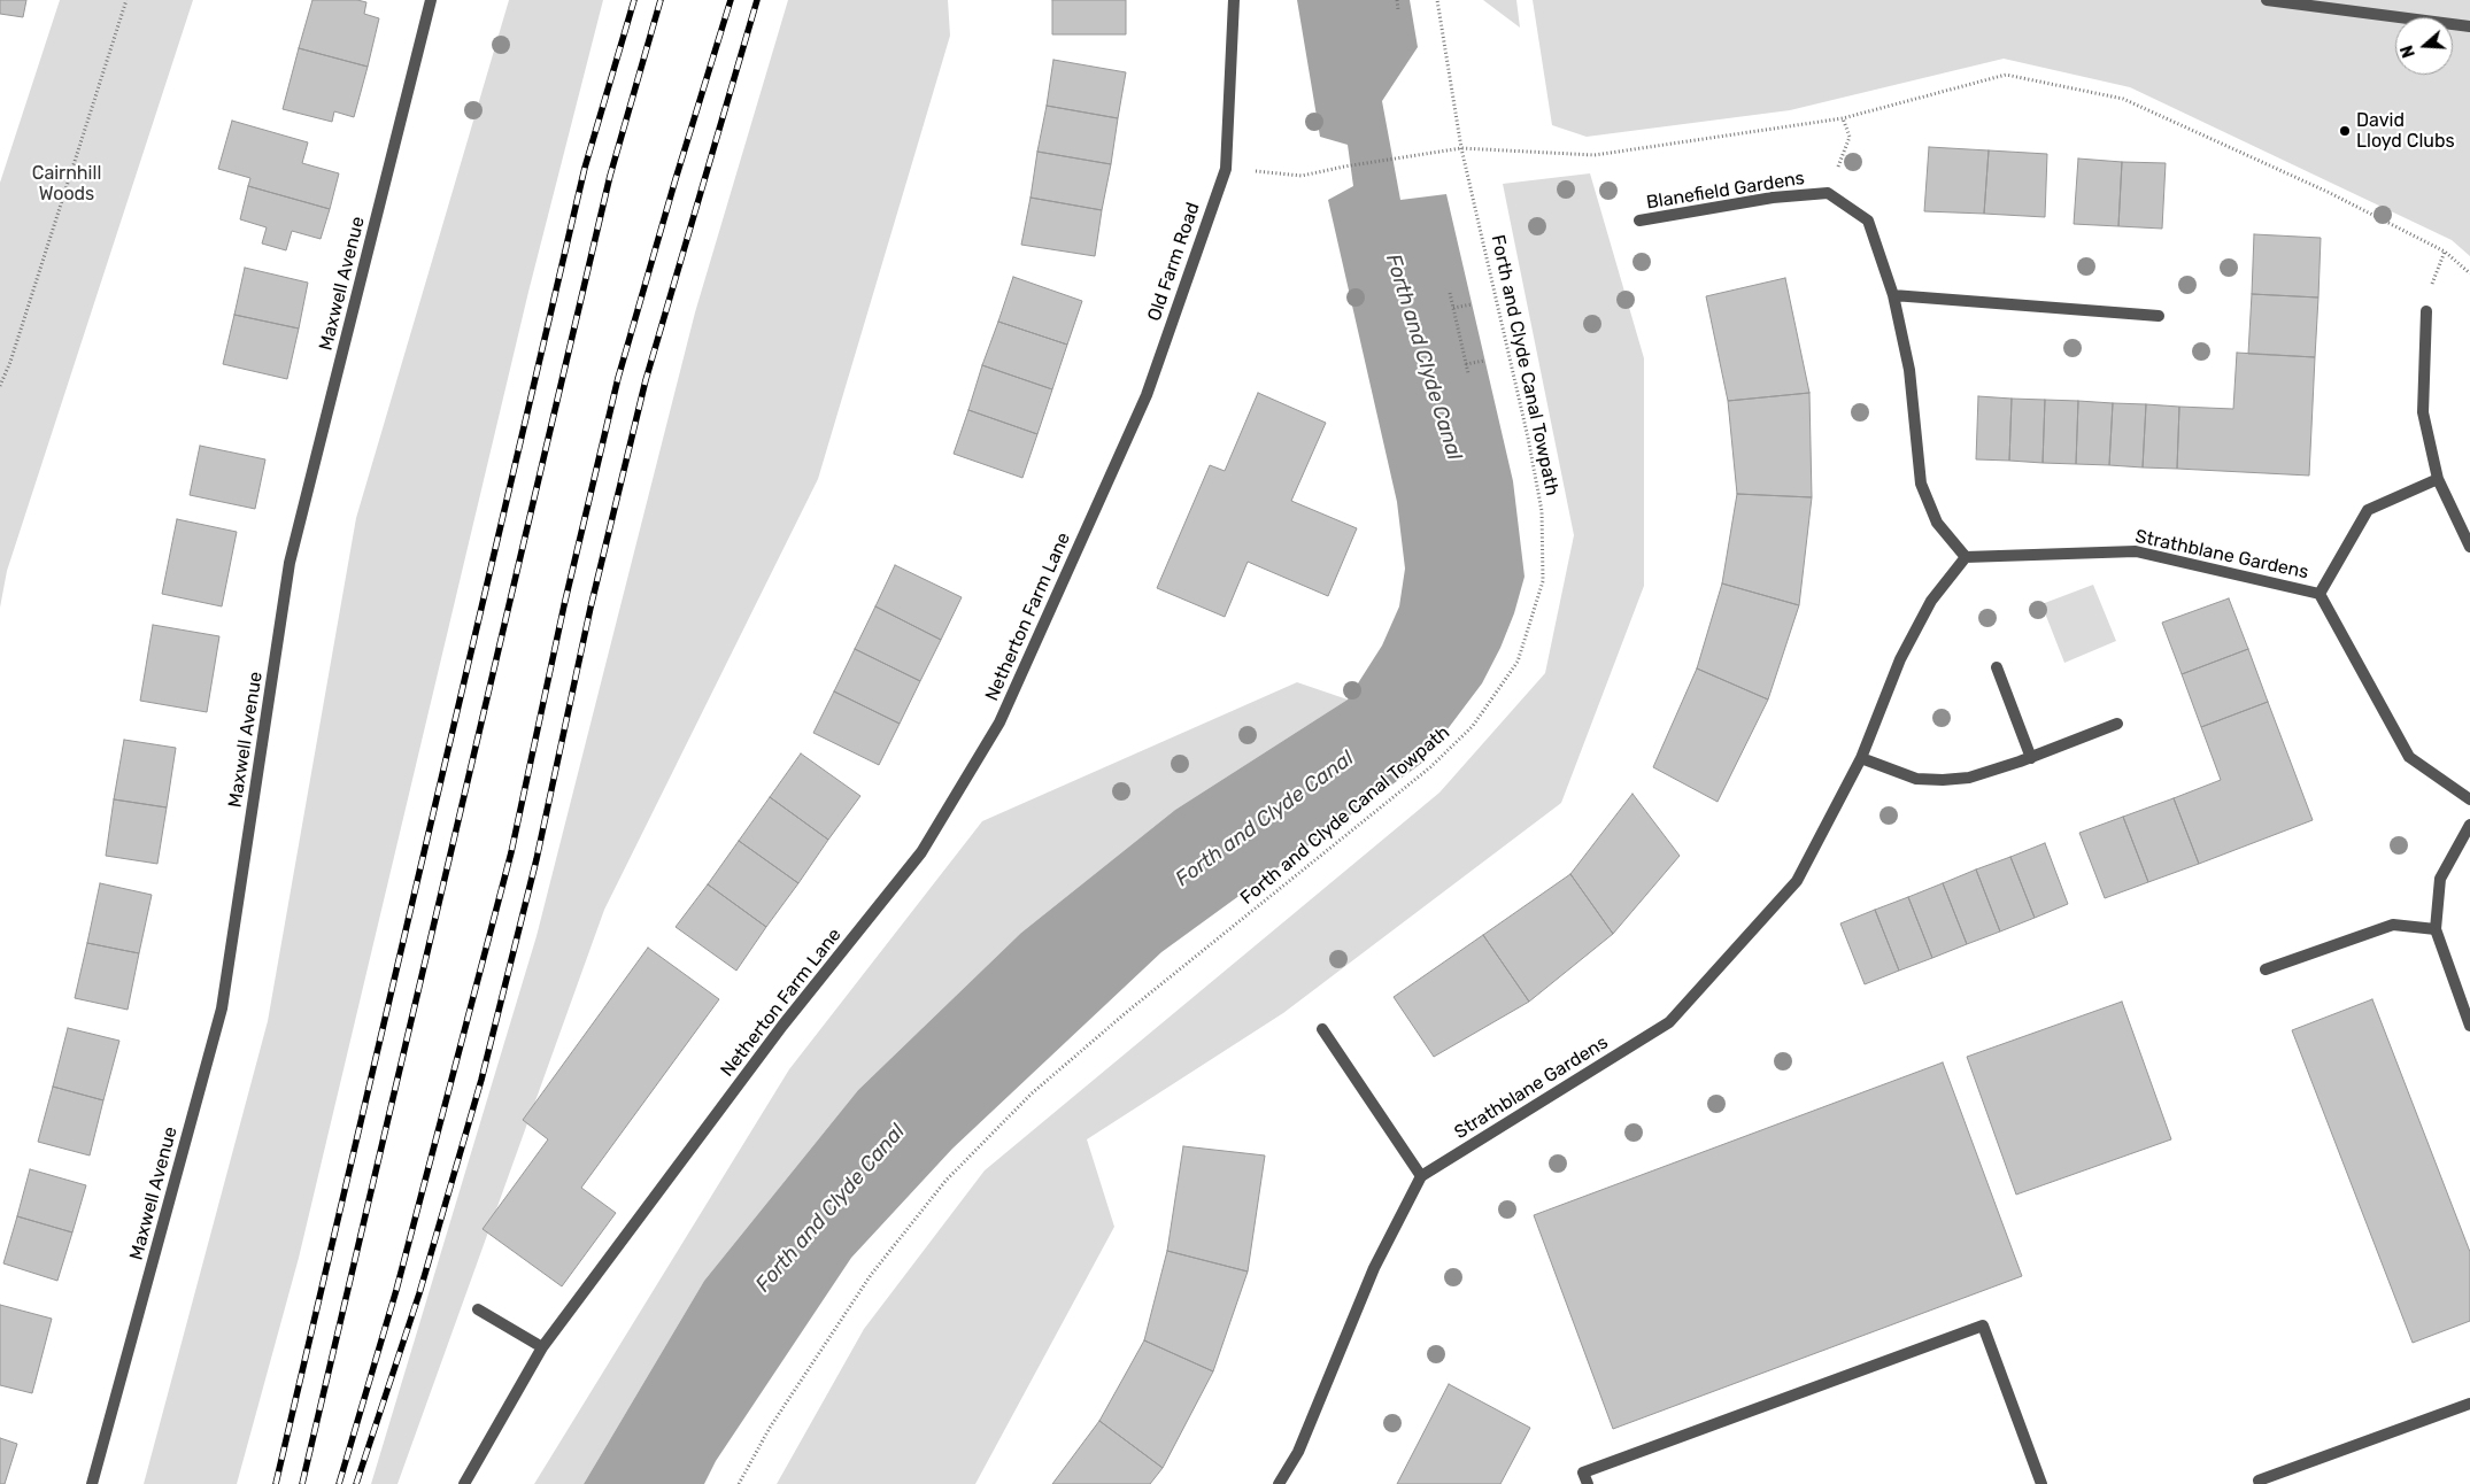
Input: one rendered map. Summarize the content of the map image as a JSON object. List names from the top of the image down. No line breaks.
{"streets":{"street":["Blanefield Gardens","Old Farm Road","Maxwell Avenue","Strathblane Gardens","Netherton Farm Lane"],"path":["Forth and Clyde Canal Towpath"]},"crossings":[["Blanefield Gardens","Strathblane Gardens"],["Old Farm Road","Netherton Farm Lane"]],"water":["Forth and Clyde Canal"],"parks":["Cairnhill Woods"],"places":["David Lloyd Clubs"],"north":"left"}
